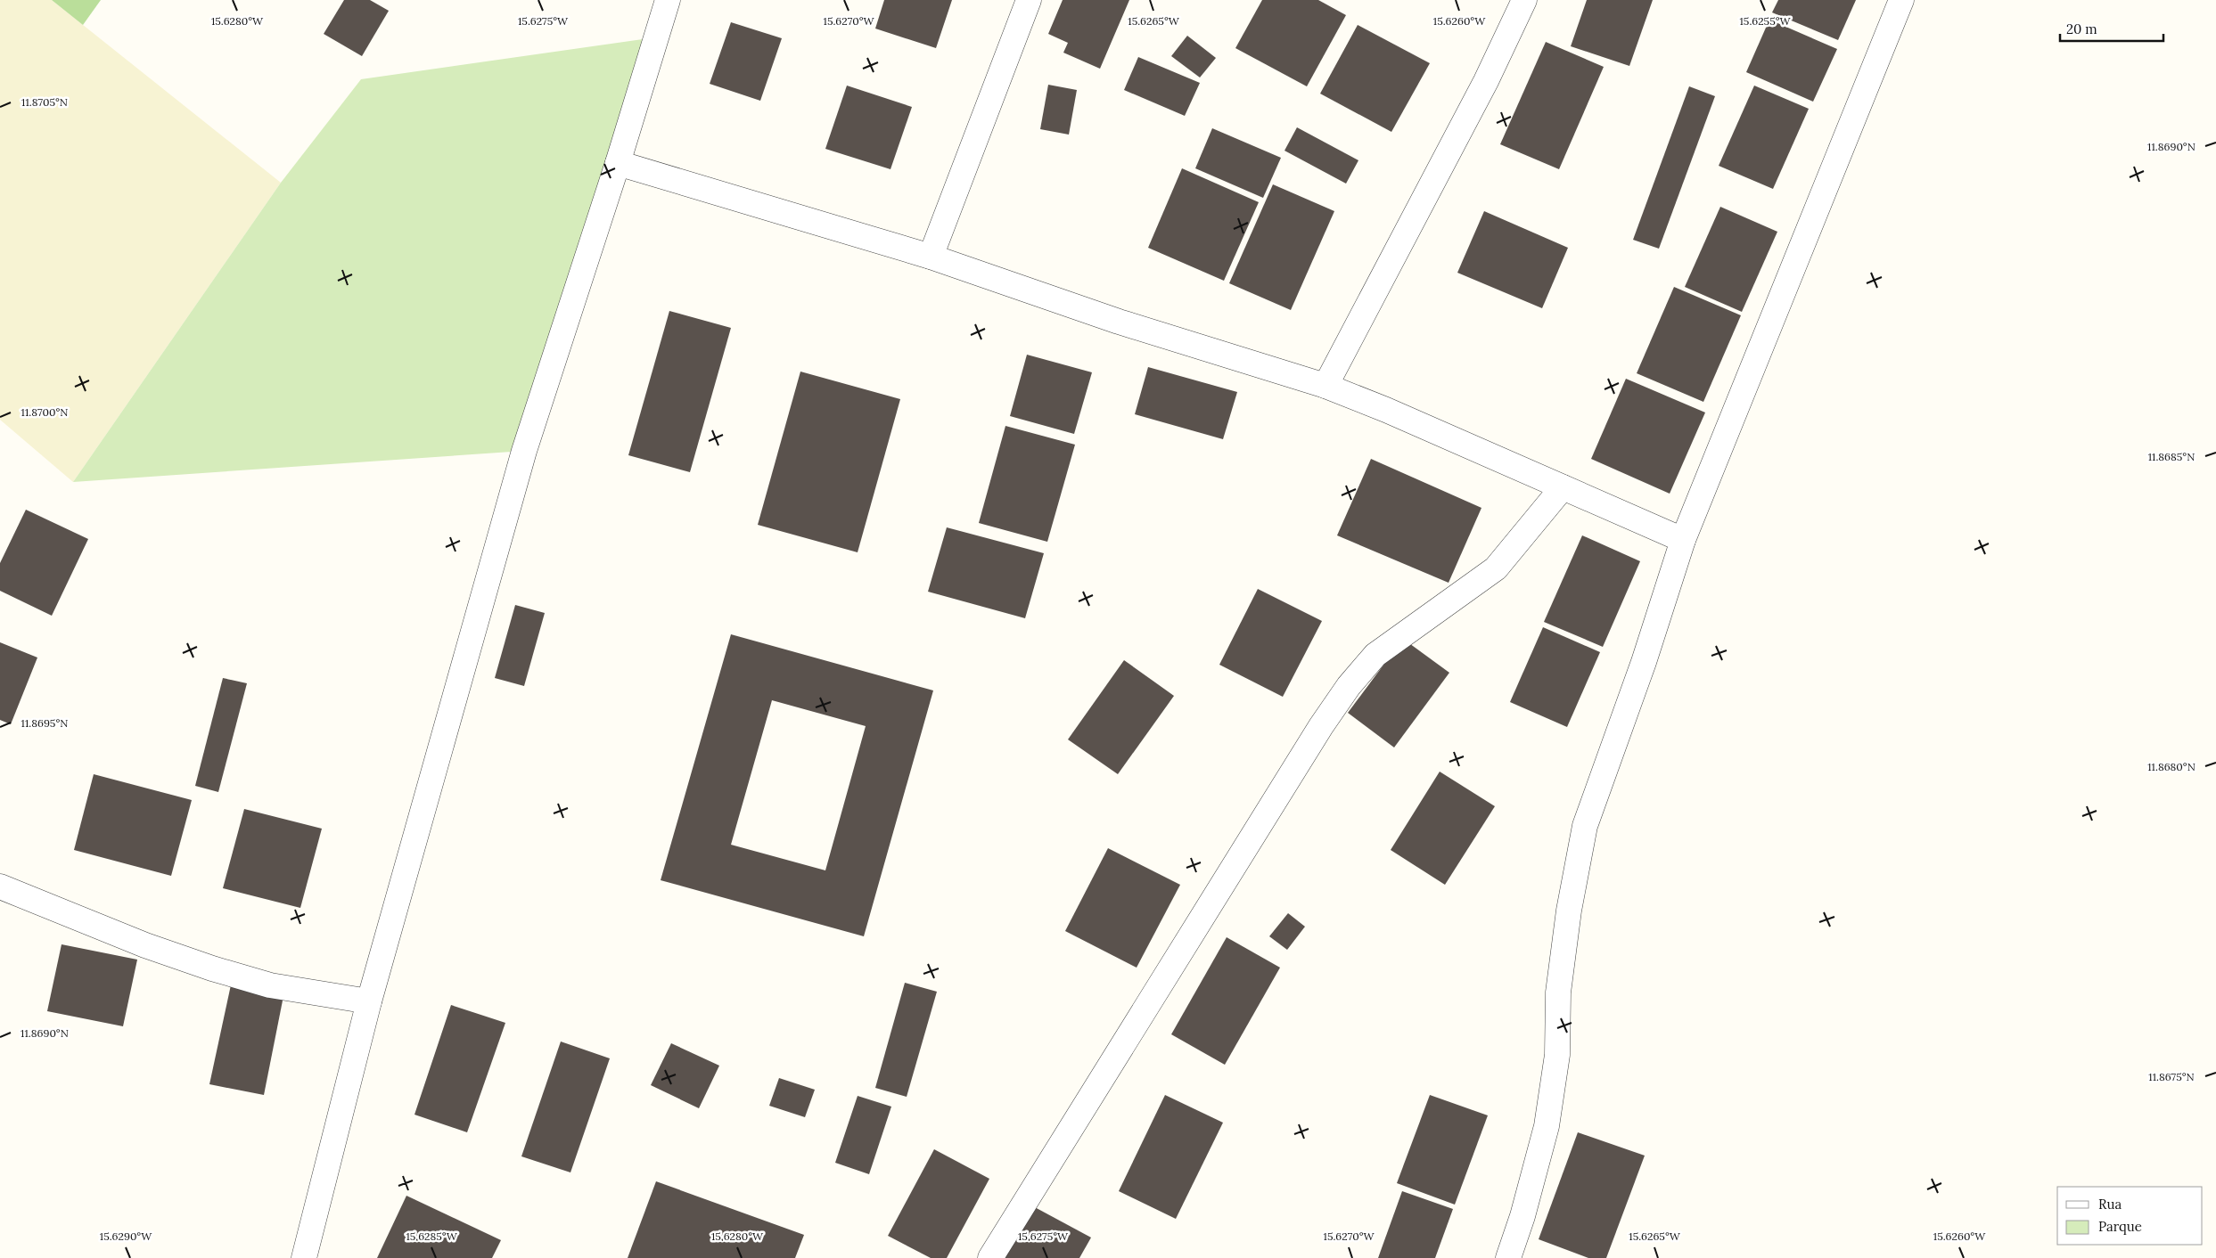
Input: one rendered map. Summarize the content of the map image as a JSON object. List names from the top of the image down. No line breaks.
{"legend":["Rua","Parque"],"scale_bar":"20 m","coordinates":["15.6280°W","15.6275°W","15.6270°W","15.6265°W","15.6260°W","15.6255°W","11.8705°N","11.8690°N","11.8700°N","11.8685°N","11.8695°N","11.8680°N","11.8675°N","15.6290°W","15.6285°W"]}
